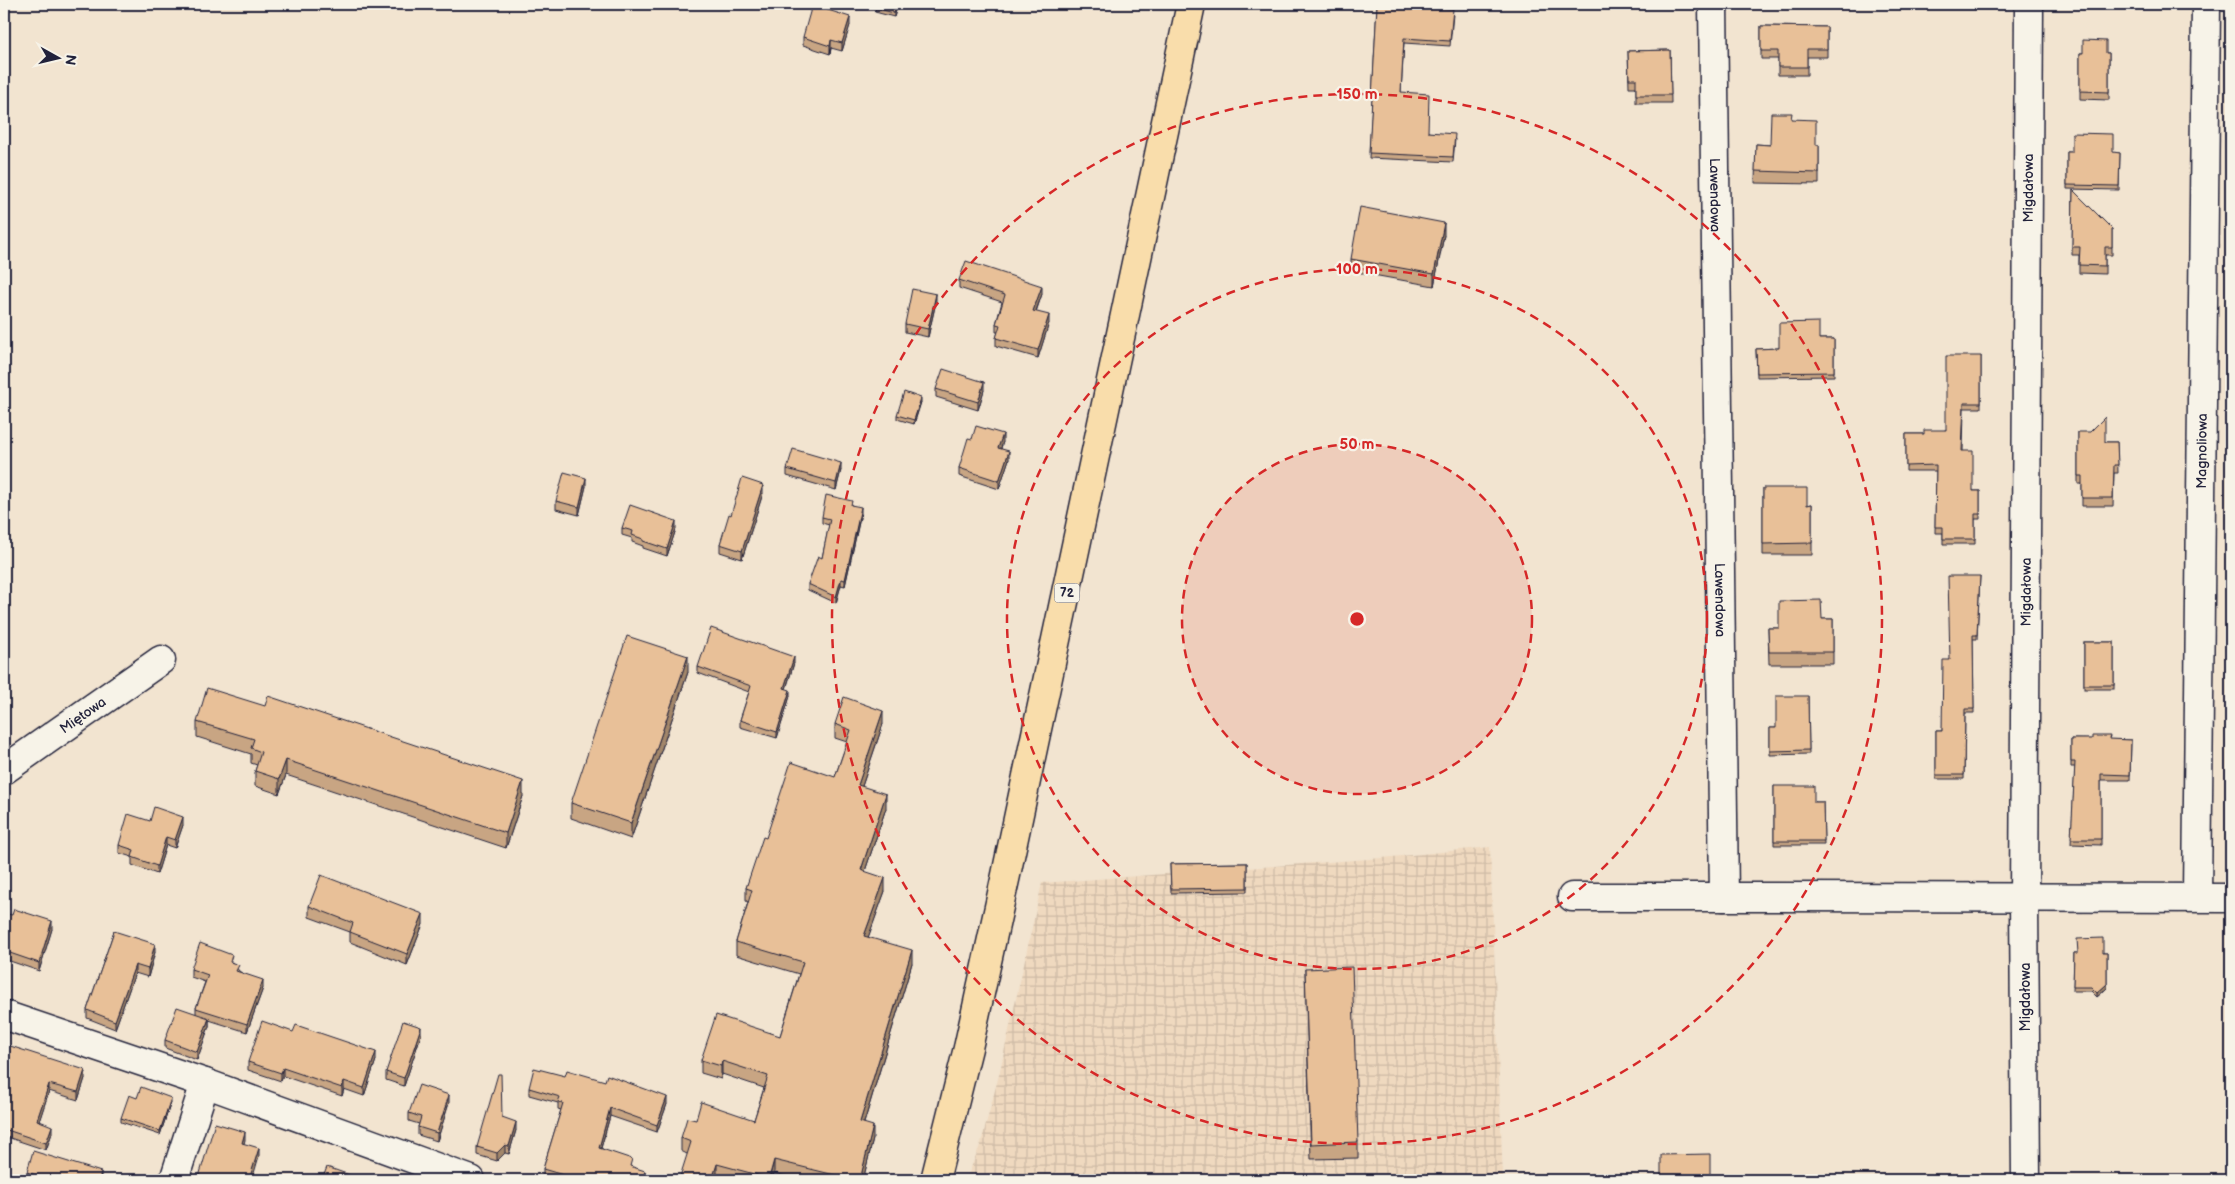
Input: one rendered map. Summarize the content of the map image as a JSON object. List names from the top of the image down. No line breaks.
{"streets":{"main road":["72"],"street":["Migdałowa","Lawendowa","Magnoliowa","Miętowa"]},"north":"right","rings":["150 m","100 m","50 m"]}
